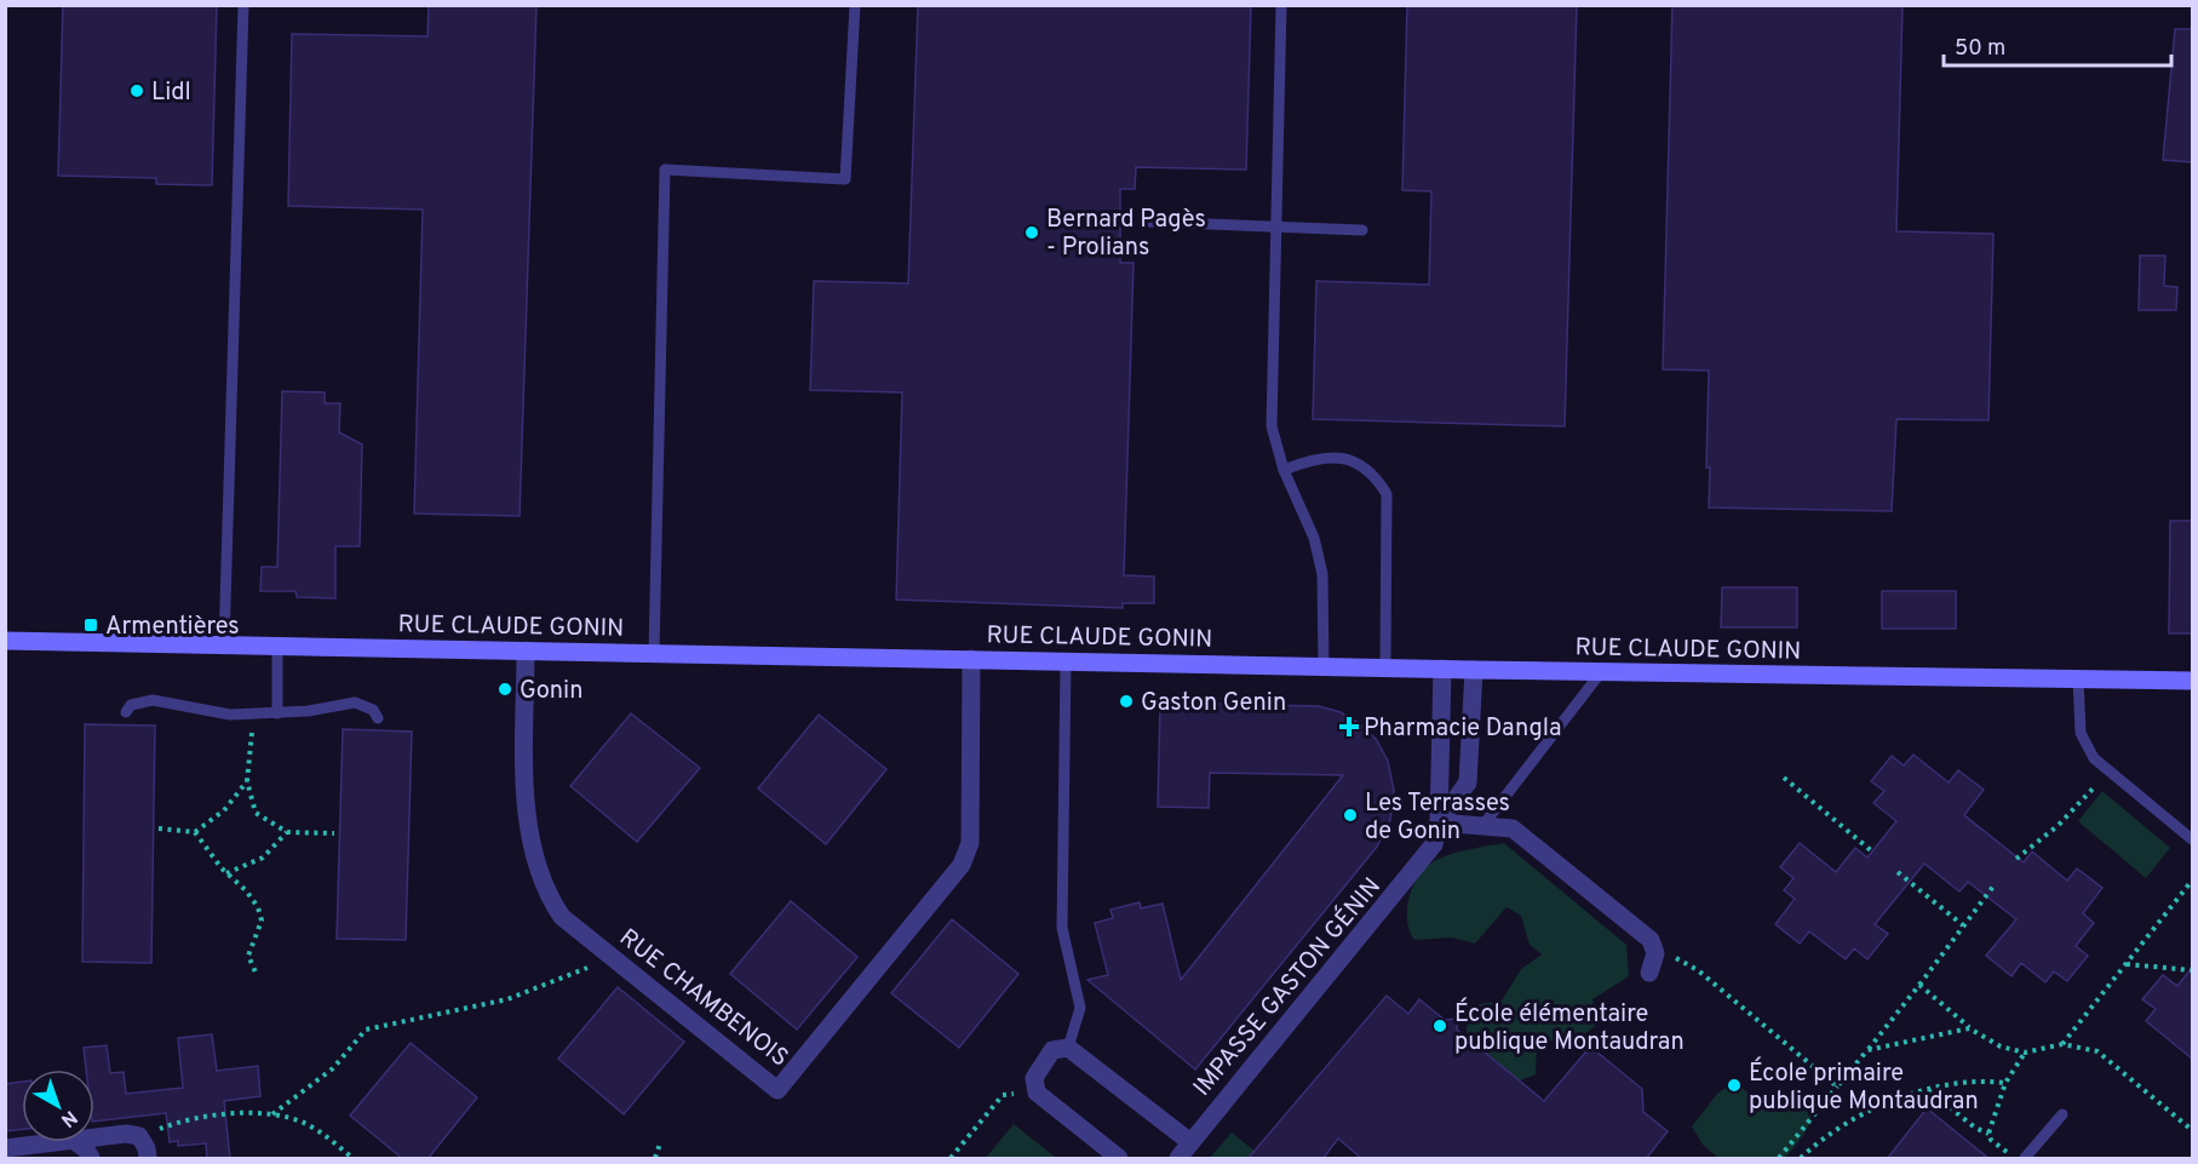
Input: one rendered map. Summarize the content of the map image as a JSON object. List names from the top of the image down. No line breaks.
{"streets":{"street":["RUE CLAUDE GONIN","IMPASSE GASTON GÉNIN","RUE CHAMBENOIS"]},"crossings":[["RUE CLAUDE GONIN","IMPASSE GASTON GÉNIN"],["RUE CLAUDE GONIN","RUE CHAMBENOIS"]],"places":{"other":["Lidl","Bernard Pagès - Prolians","Gonin","Gaston Genin","Les Terrasses de Gonin","École élémentaire publique Montaudran","École primaire publique Montaudran"],"transit":["Armentières"],"health":["Pharmacie Dangla"]},"scale_bar":"50 m","north":"bottom right"}
